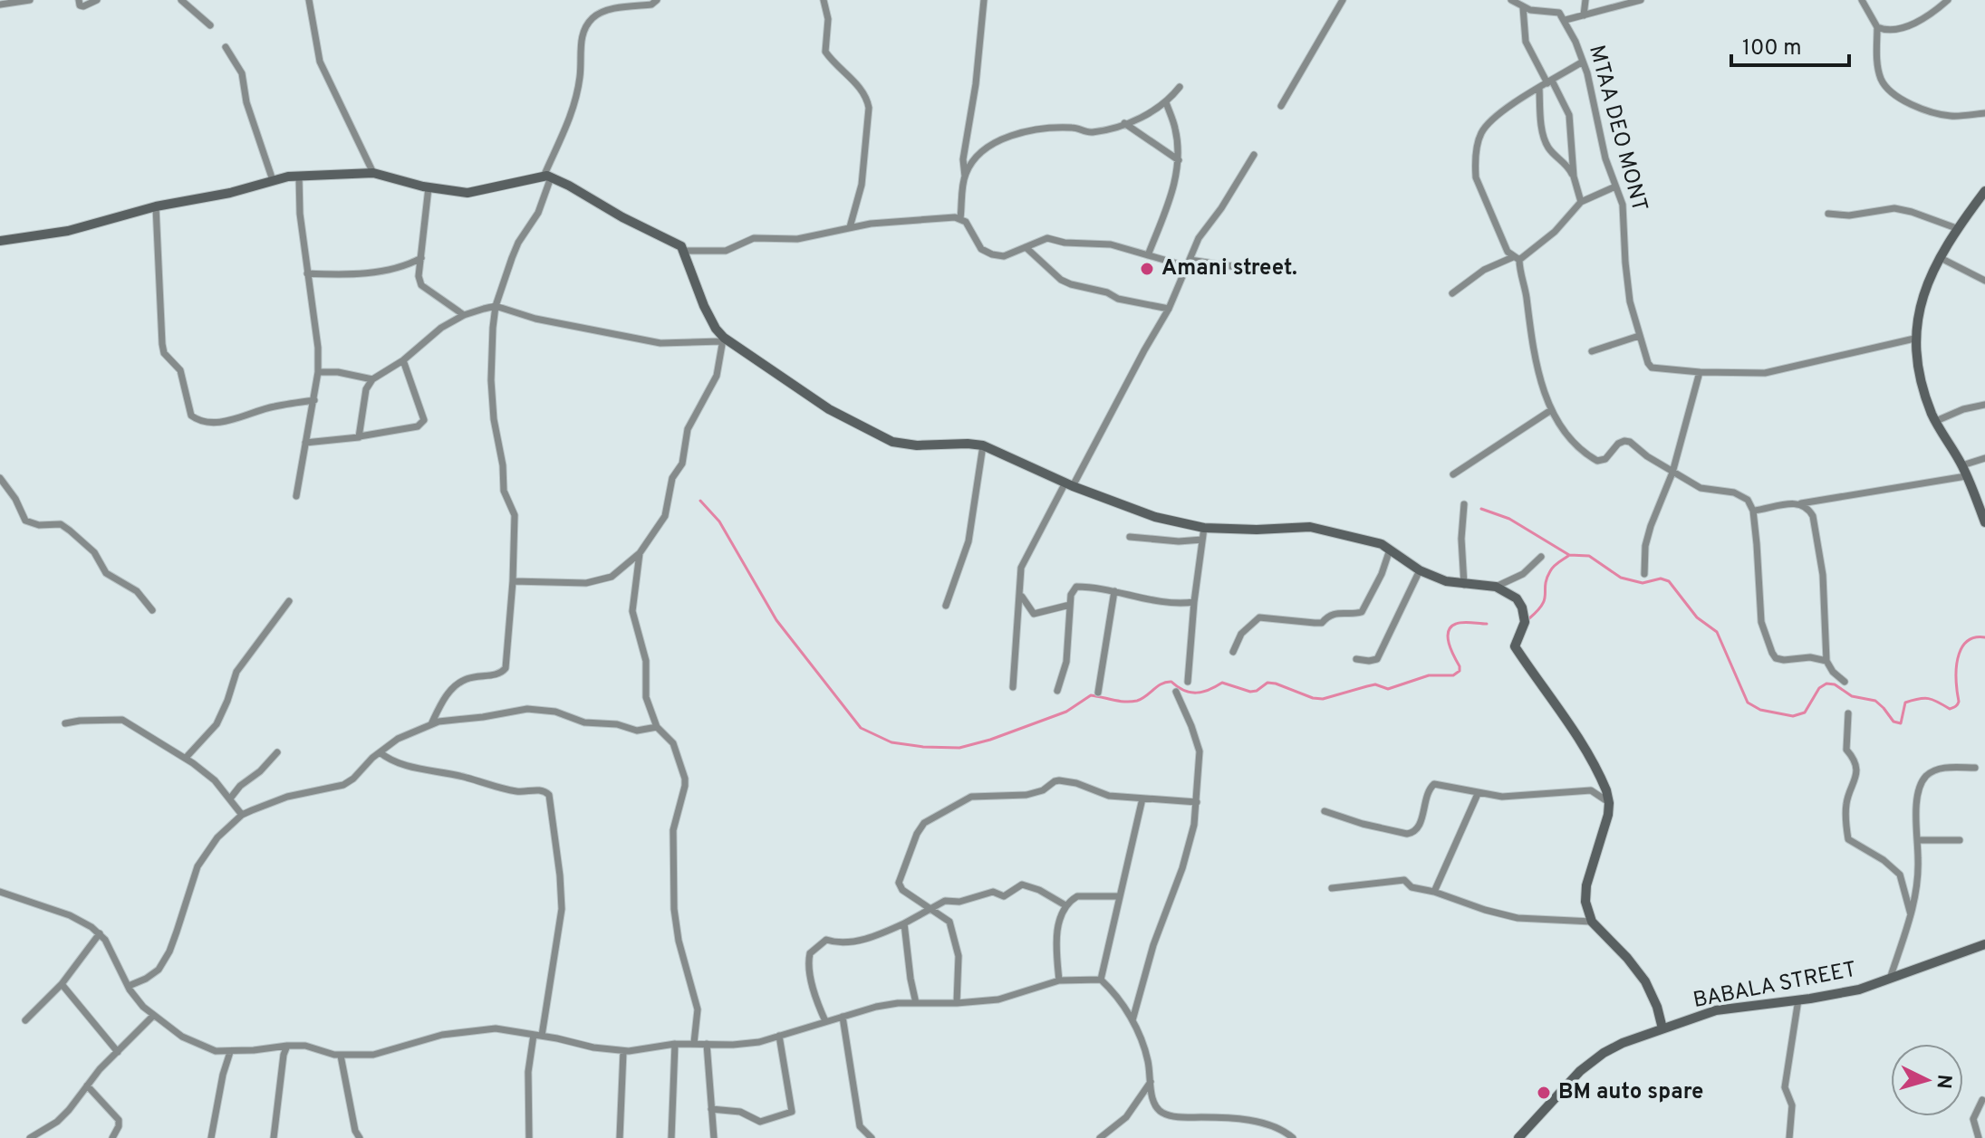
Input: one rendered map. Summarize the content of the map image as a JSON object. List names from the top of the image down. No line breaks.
{"streets":{"street":["MTAA DEO MONT","BABALA STREET"]},"places":["Amani street.","BM auto spare"],"scale_bar":"100 m","north":"right"}
